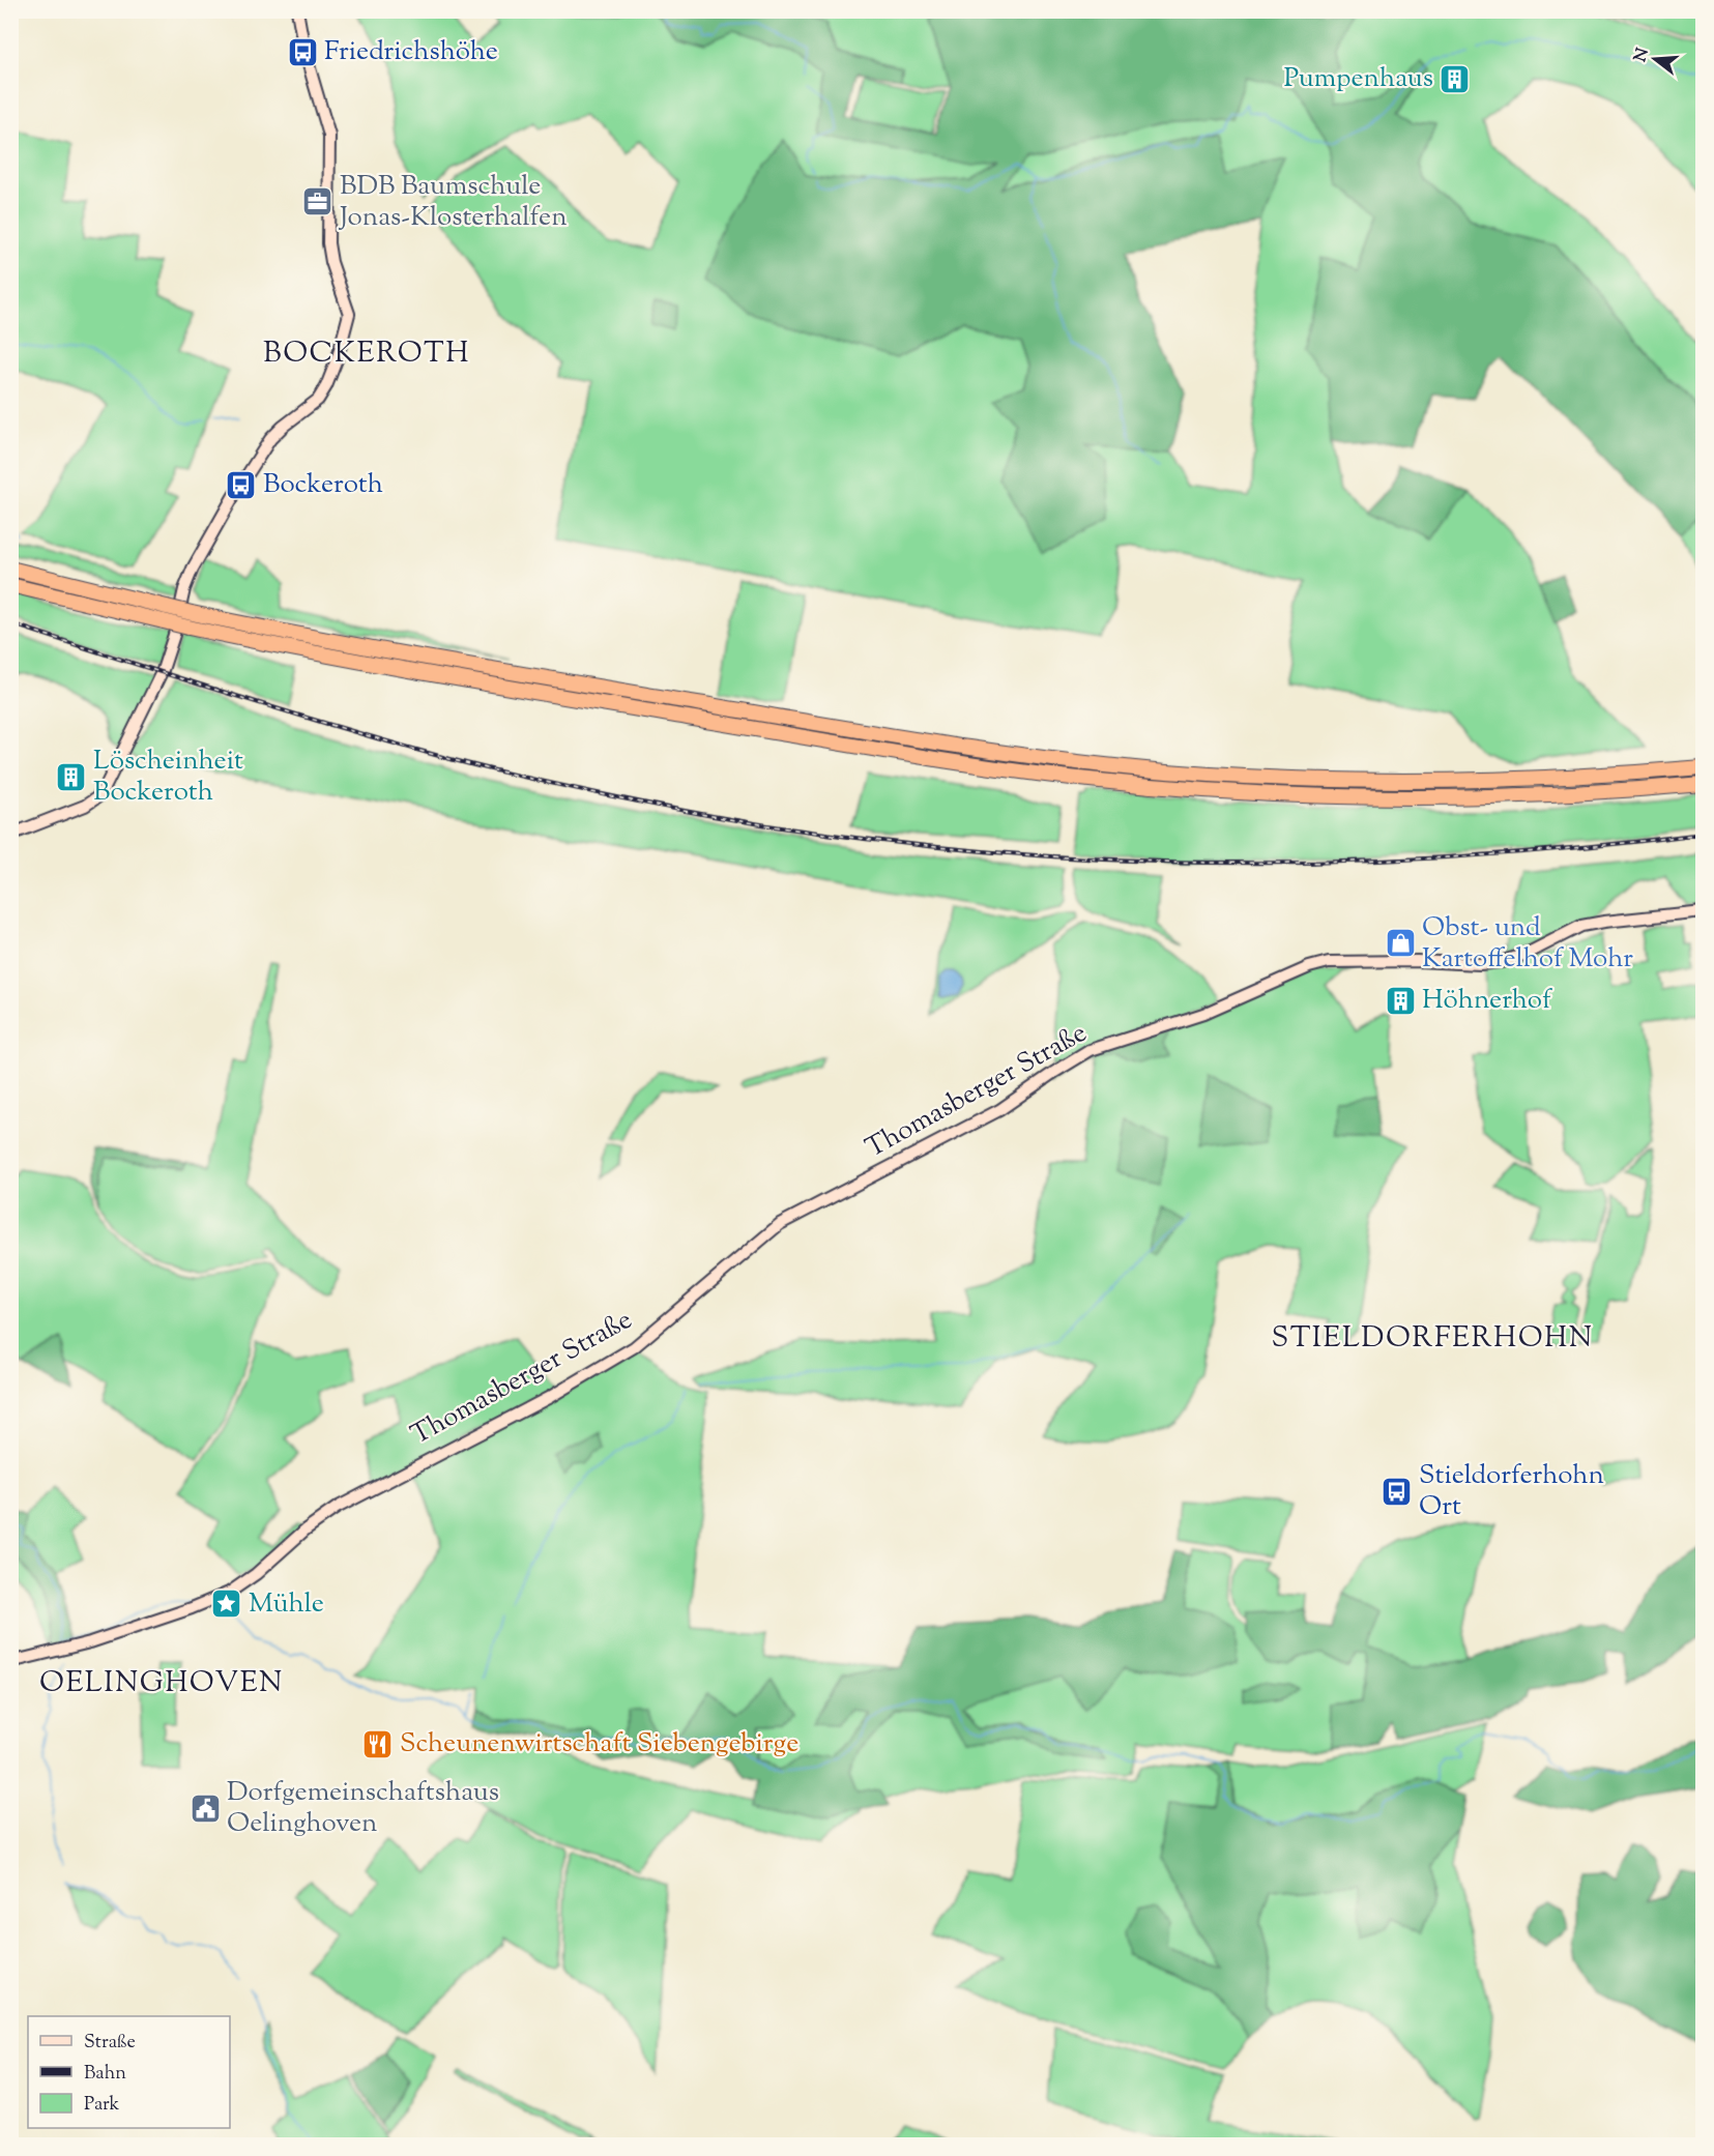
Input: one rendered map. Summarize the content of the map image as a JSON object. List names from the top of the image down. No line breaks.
{"streets":{"main road":["Thomasberger Straße"]},"districts":["BOCKEROTH","STIELDORFERHOHN","OELINGHOVEN"],"places":{"bus stop":["Friedrichshöhe","Bockeroth","Stieldorferhohn Ort"],"building":["Pumpenhaus","Löscheinheit Bockeroth","Höhnerhof"],"office":["BDB Baumschule Jonas-Klosterhalfen"],"shop":["Obst- und Kartoffelhof Mohr"],"place":["Mühle"],"restaurant":["Scheunenwirtschaft Siebengebirge"],"public building":["Dorfgemeinschaftshaus Oelinghoven"]},"legend":["Straße","Bahn","Park"],"north":"left"}
